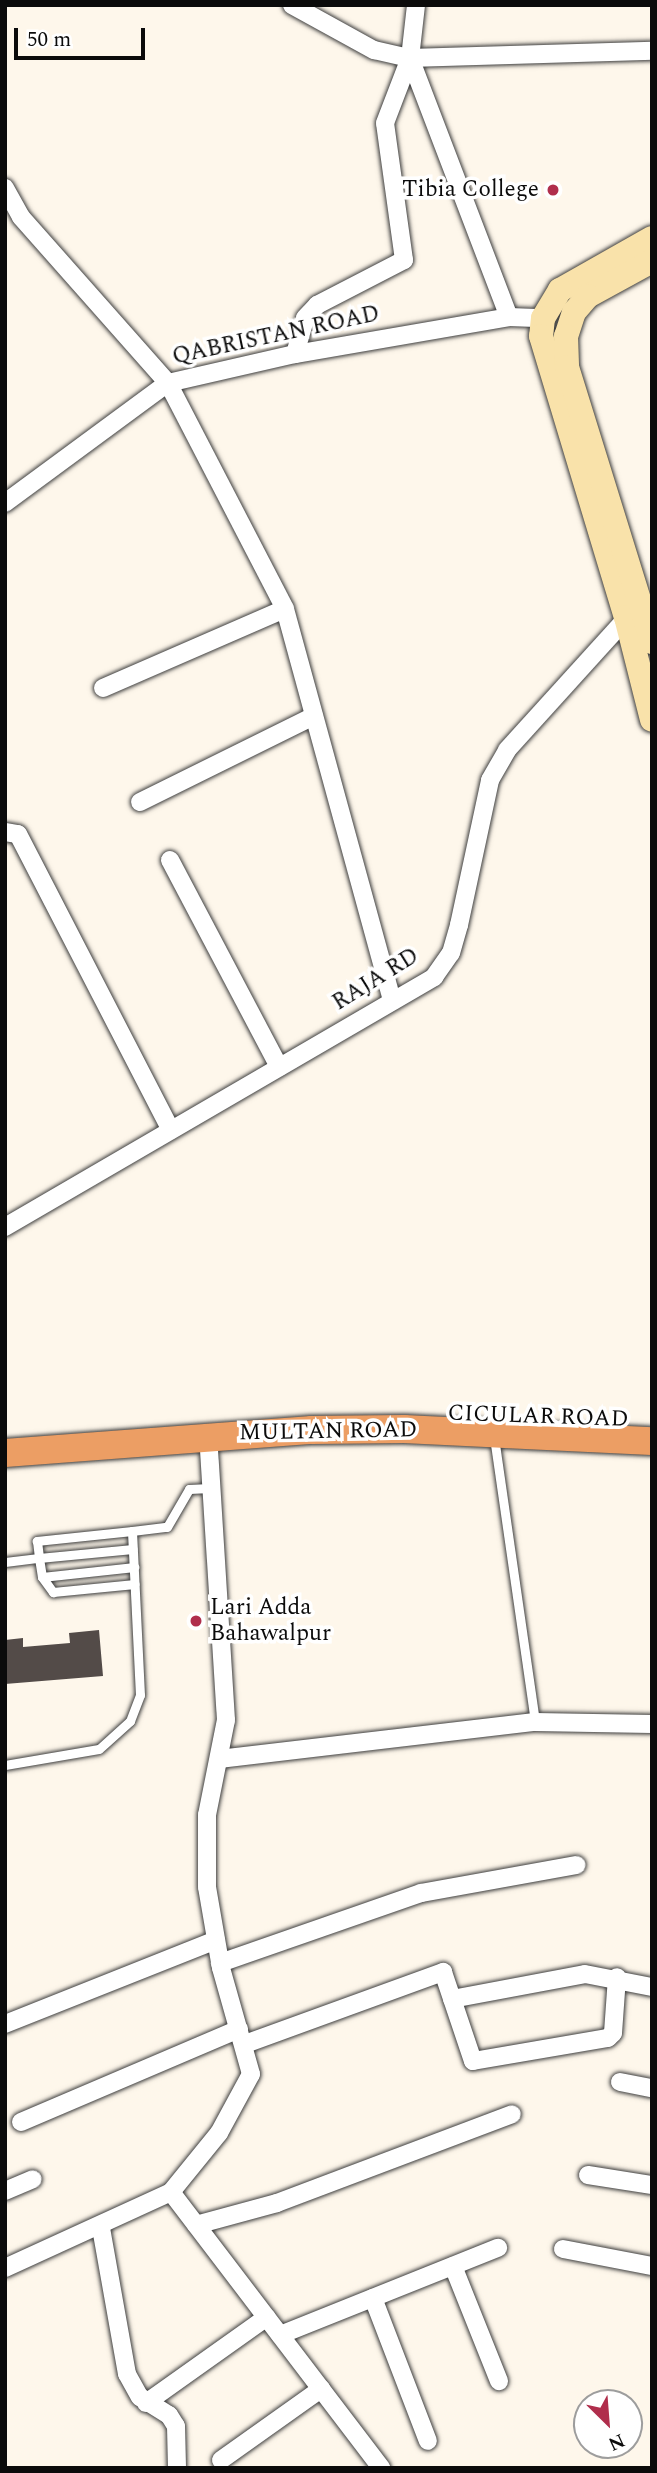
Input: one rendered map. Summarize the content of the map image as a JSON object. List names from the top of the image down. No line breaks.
{"streets":{"highway":["CICULAR ROAD","MULTAN ROAD"],"street":["QABRISTAN ROAD","RAJA RD"]},"crossings":[["CICULAR ROAD","MULTAN ROAD"]],"places":["Tibia College","Lari Adda Bahawalpur"],"scale_bar":"50 m","north":"bottom right"}
